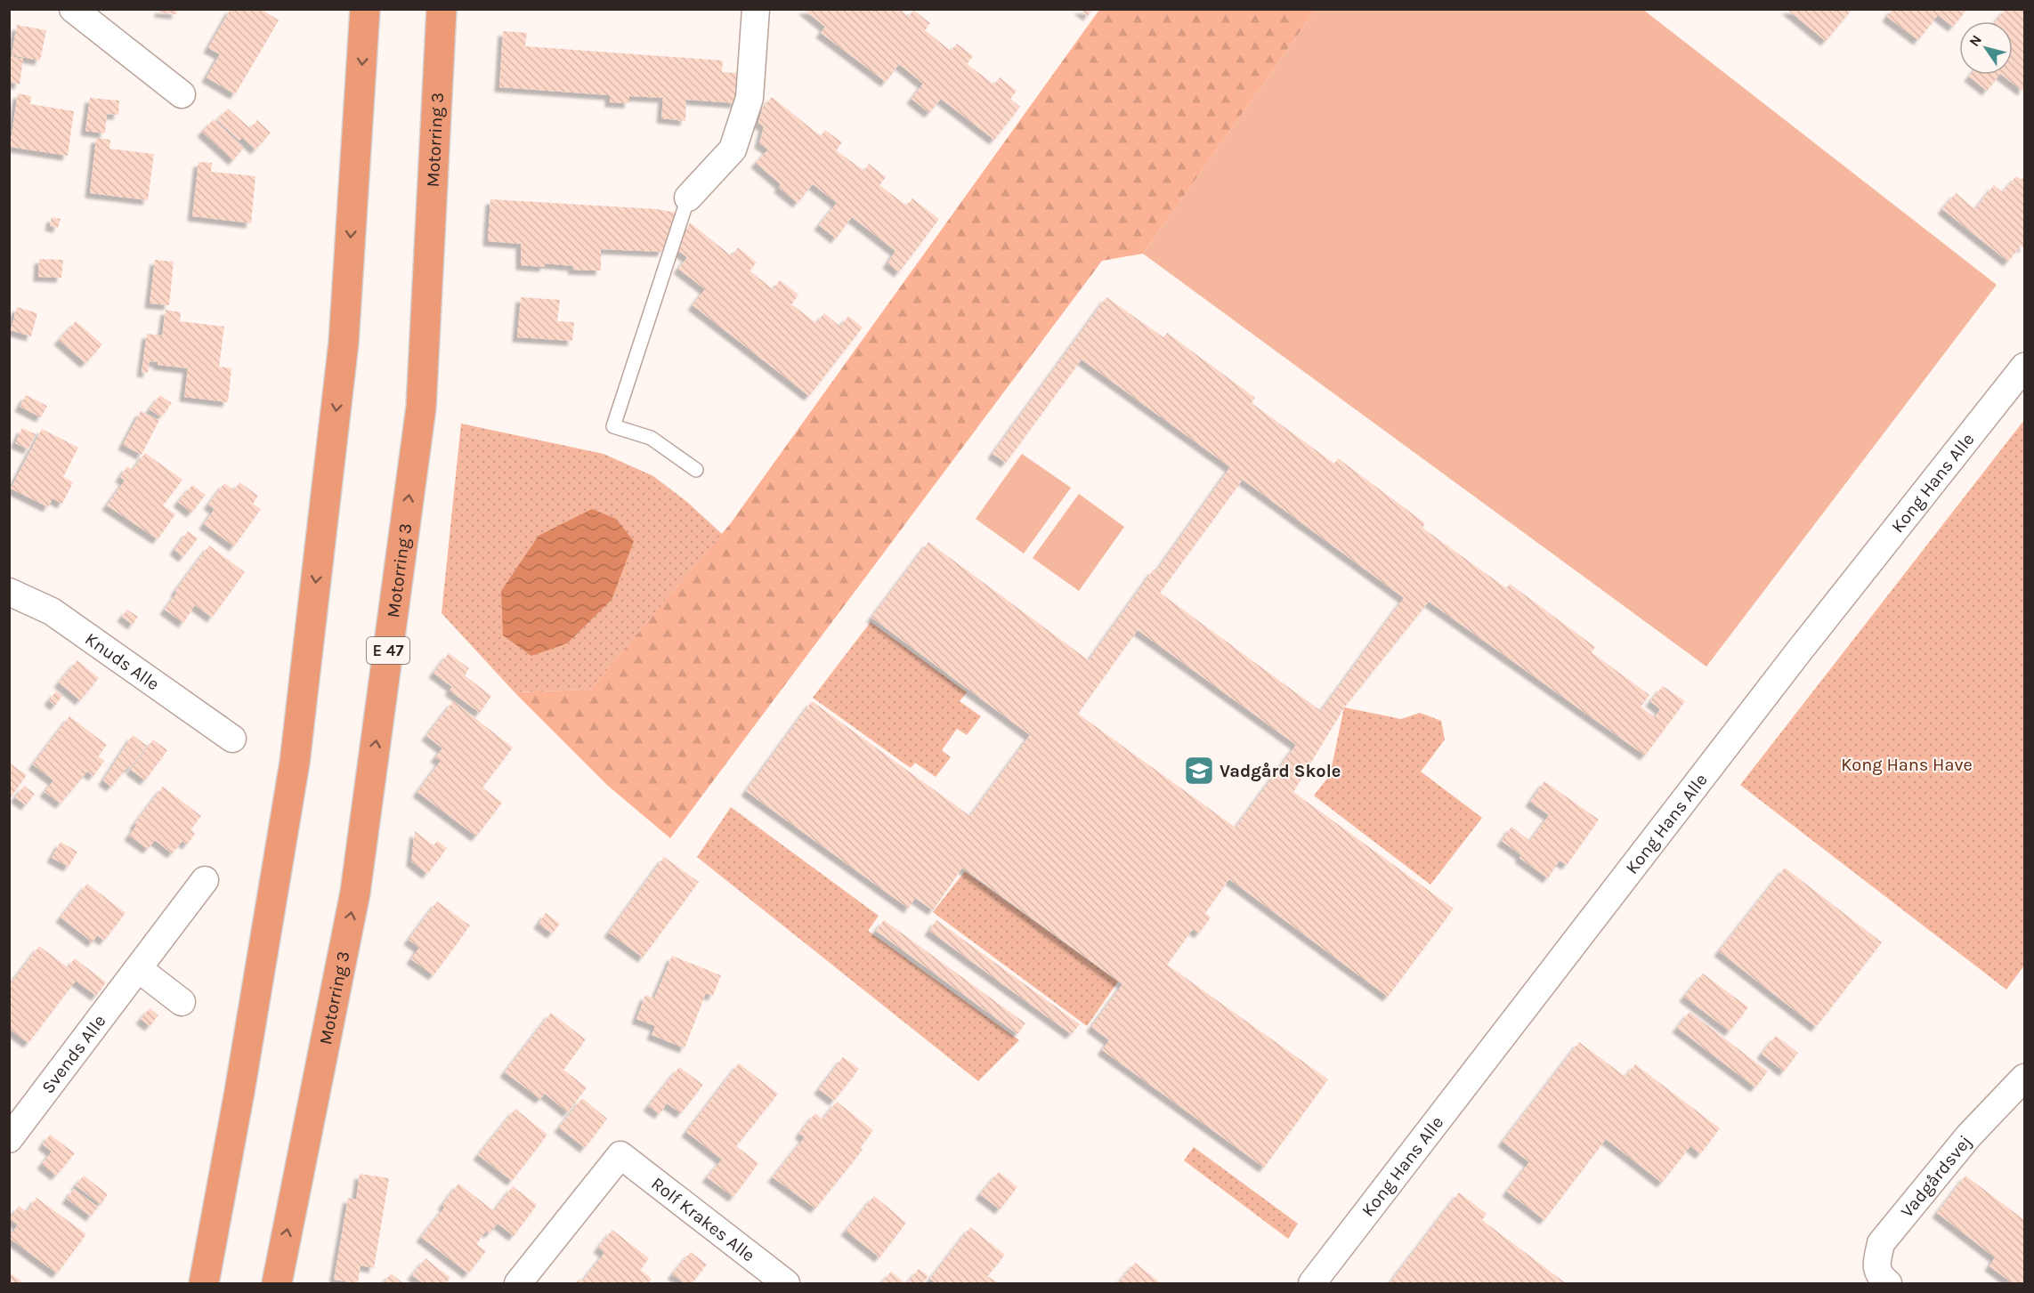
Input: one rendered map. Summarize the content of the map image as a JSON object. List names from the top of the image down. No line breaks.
{"streets":{"highway":["Motorring 3","E 47"],"street":["Kong Hans Alle","Knuds Alle","Svends Alle","Vadgårdsvej","Rolf Krakes Alle"]},"parks":["Kong Hans Have"],"places":{"school or university":["Vadgård Skole"]},"north":"top left"}
